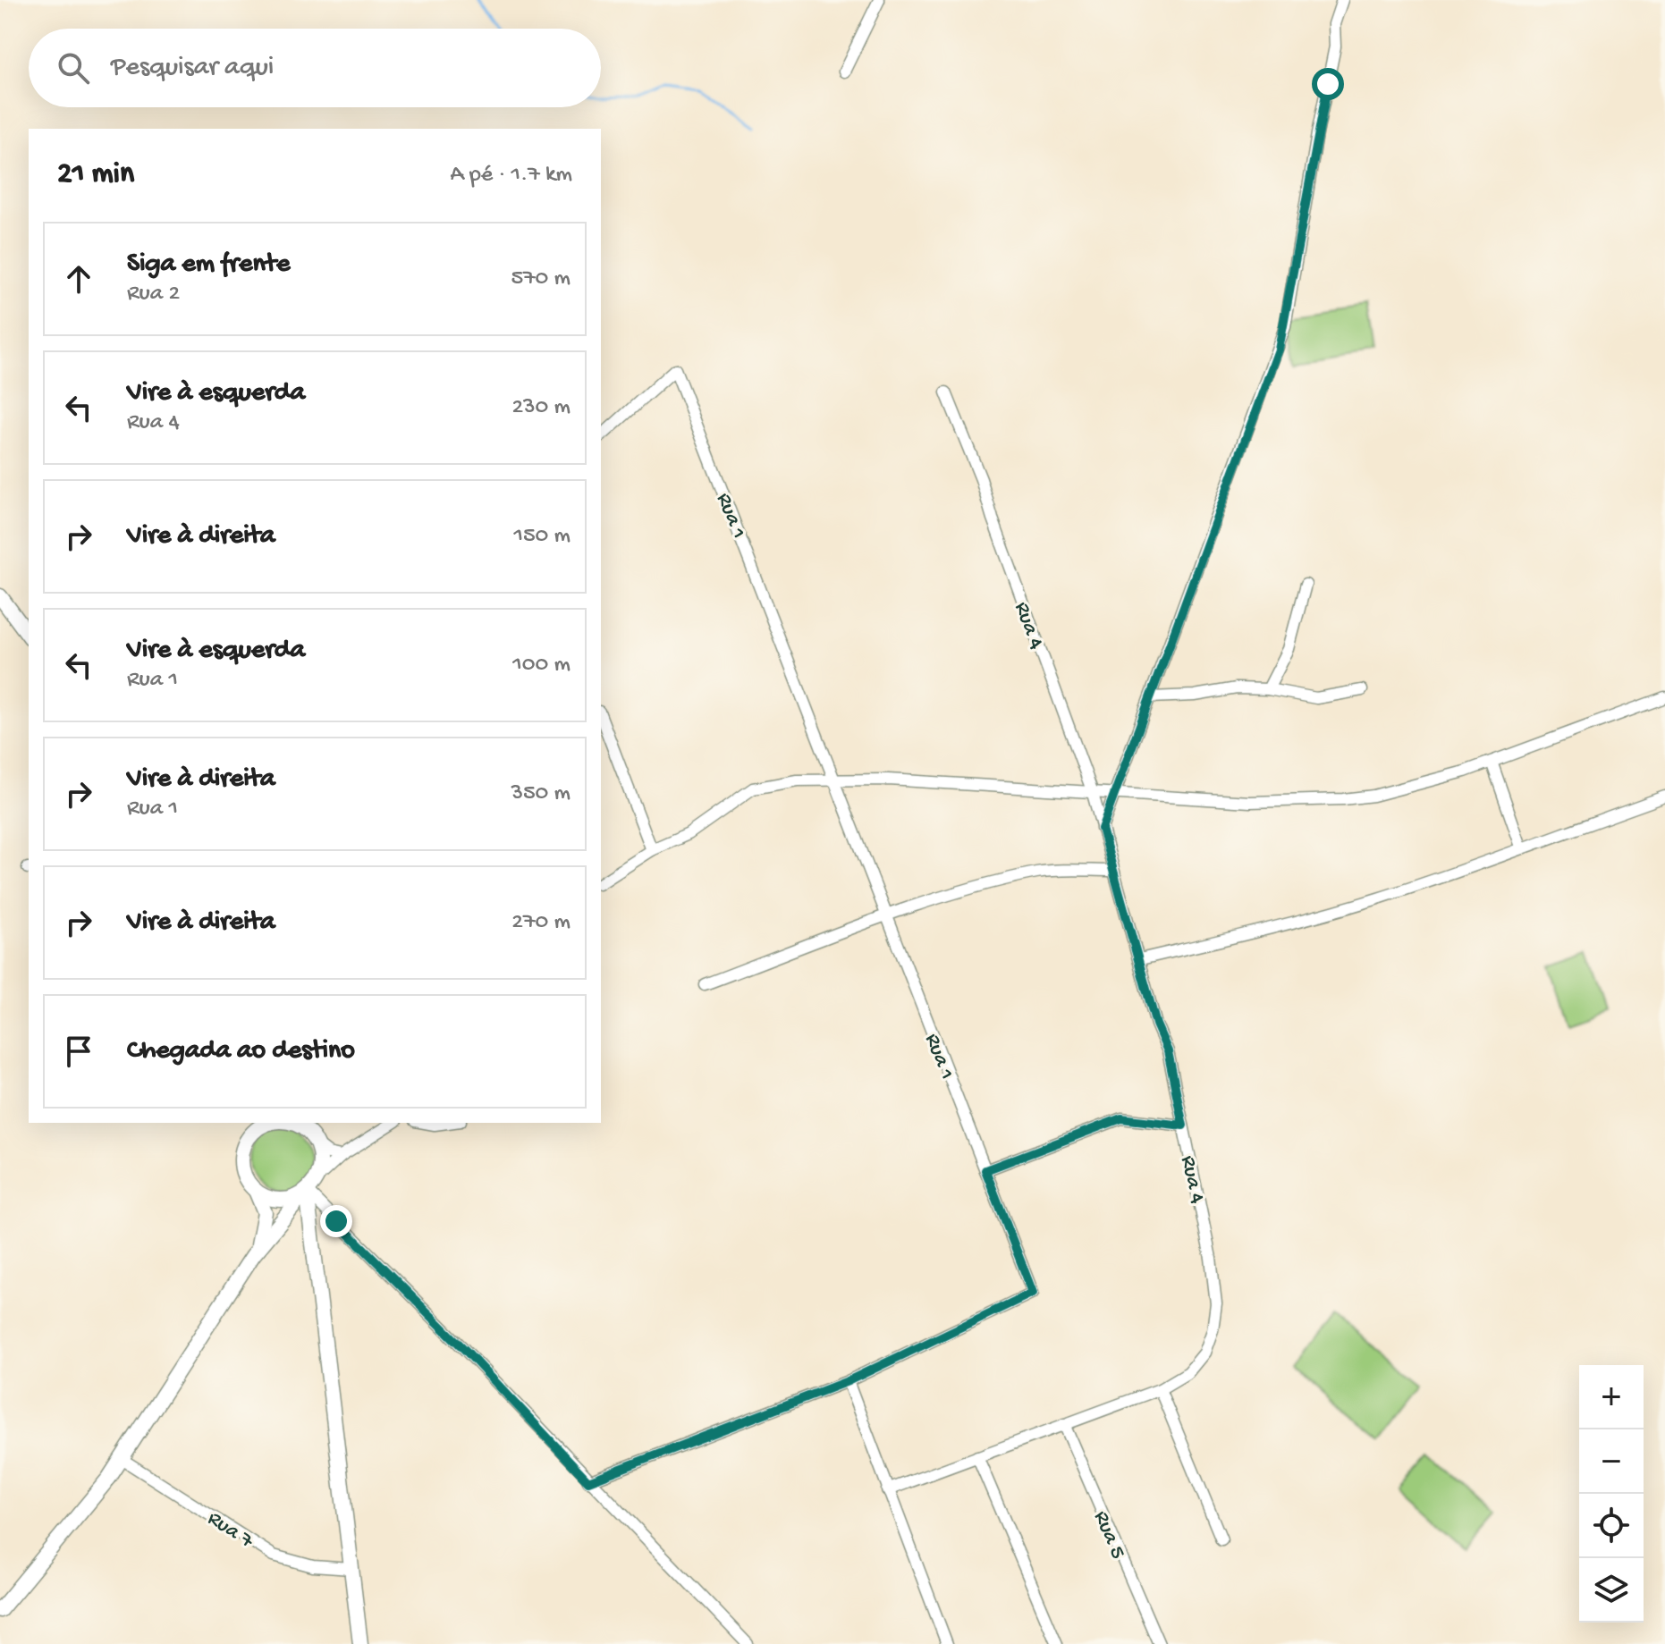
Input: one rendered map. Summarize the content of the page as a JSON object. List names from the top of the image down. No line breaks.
{"streets":{"street":["Rua 1","Rua 4","Rua 7","Rua 5"]},"crossings":[["Rua 4","Rua 5"]],"page":{"search":"Pesquisar aqui","heading":["21 min","A pé · 1.7 km"],"list":[["Siga em frente","Rua 2","570 m"],["Vire à esquerda","Rua 4","230 m"],["Vire à direita","150 m"],["Vire à esquerda","Rua 1","100 m"],["Vire à direita","Rua 1","350 m"],["Vire à direita","270 m"],"Chegada ao destino"],"map_buttons":["+","−"]}}
